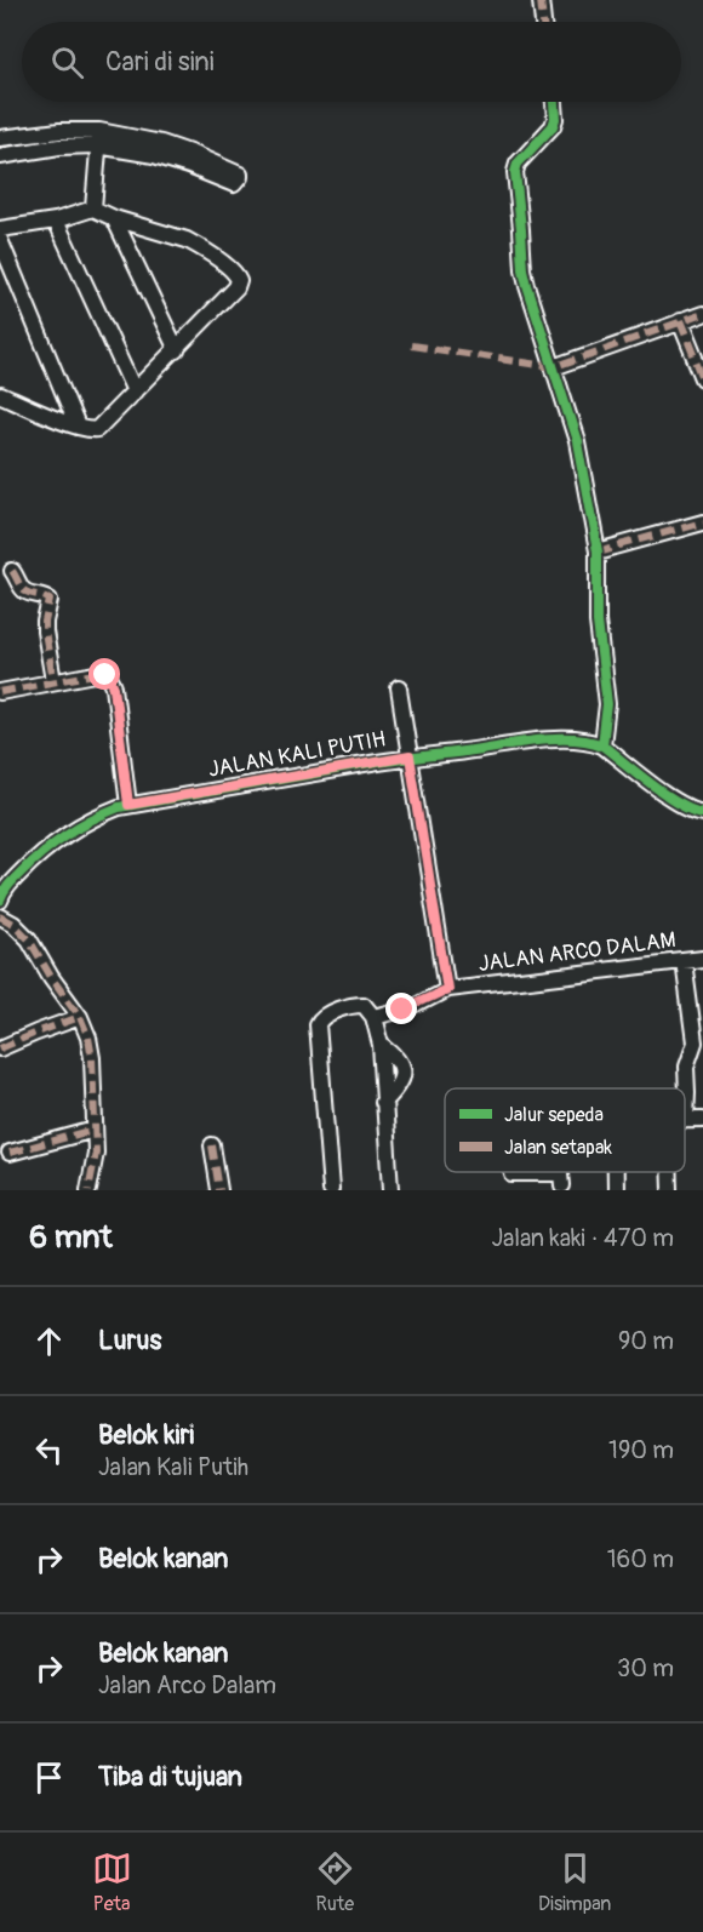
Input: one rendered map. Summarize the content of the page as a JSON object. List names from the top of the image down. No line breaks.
{"streets":{"street":["JALAN KALI PUTIH","JALAN ARCO DALAM"]},"legend":["Jalur sepeda","Jalan setapak"],"page":{"search":"Cari di sini","heading":["6 mnt","Jalan kaki · 470 m"],"list":[["Lurus","90 m"],["Belok kiri","Jalan Kali Putih","190 m"],["Belok kanan","160 m"],["Belok kanan","Jalan Arco Dalam","30 m"],"Tiba di tujuan"],"nav":["Peta","Rute","Disimpan"]}}
